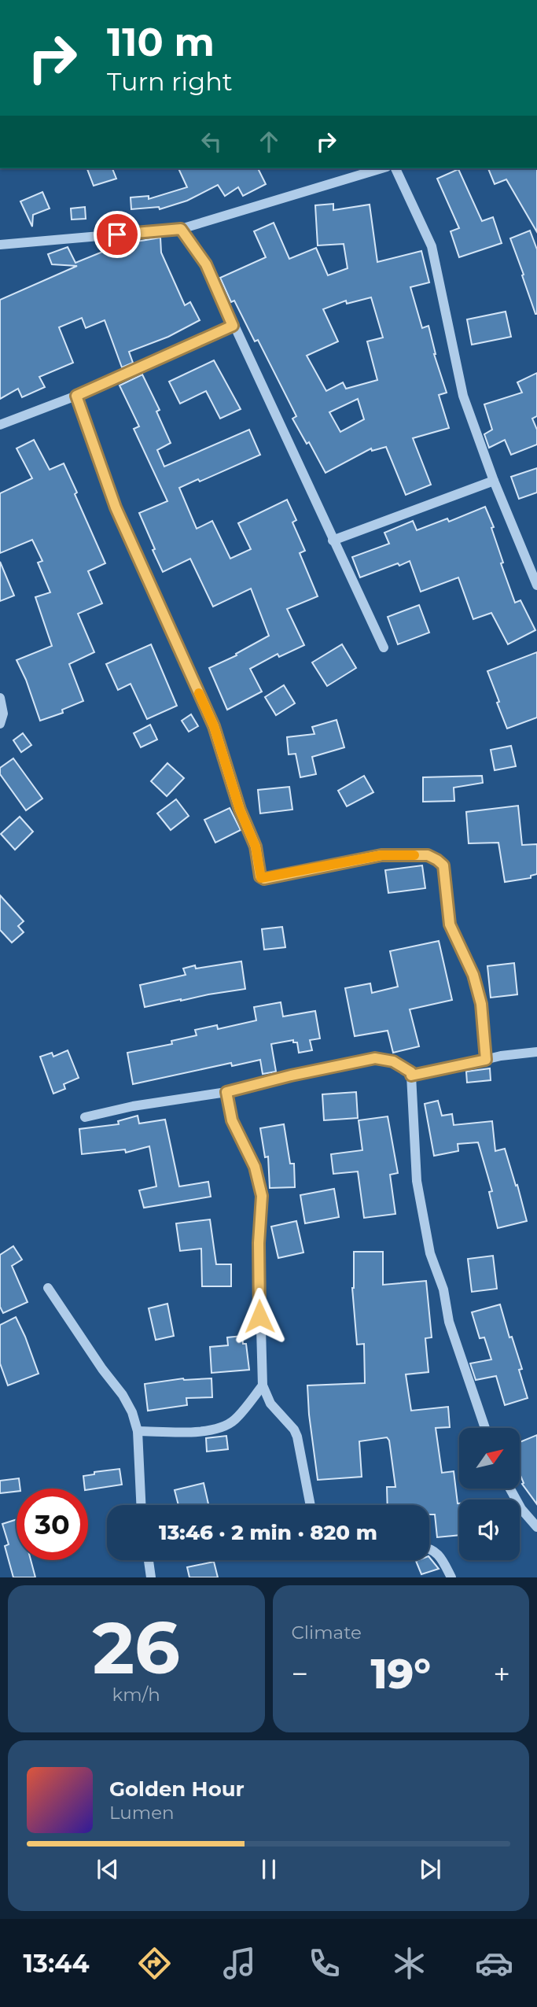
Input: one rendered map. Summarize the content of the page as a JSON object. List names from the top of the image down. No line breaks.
{"north":"top right","page":{"turn":["110 m","Turn right"],"limit":"30","trip":"13:46 · 2 min · 820 m","tile":[["26","km/h"],"Climate"],"heat":["−","19°","+"],"song":["Golden Hour","Lumen"],"tabs":"13:44"}}
